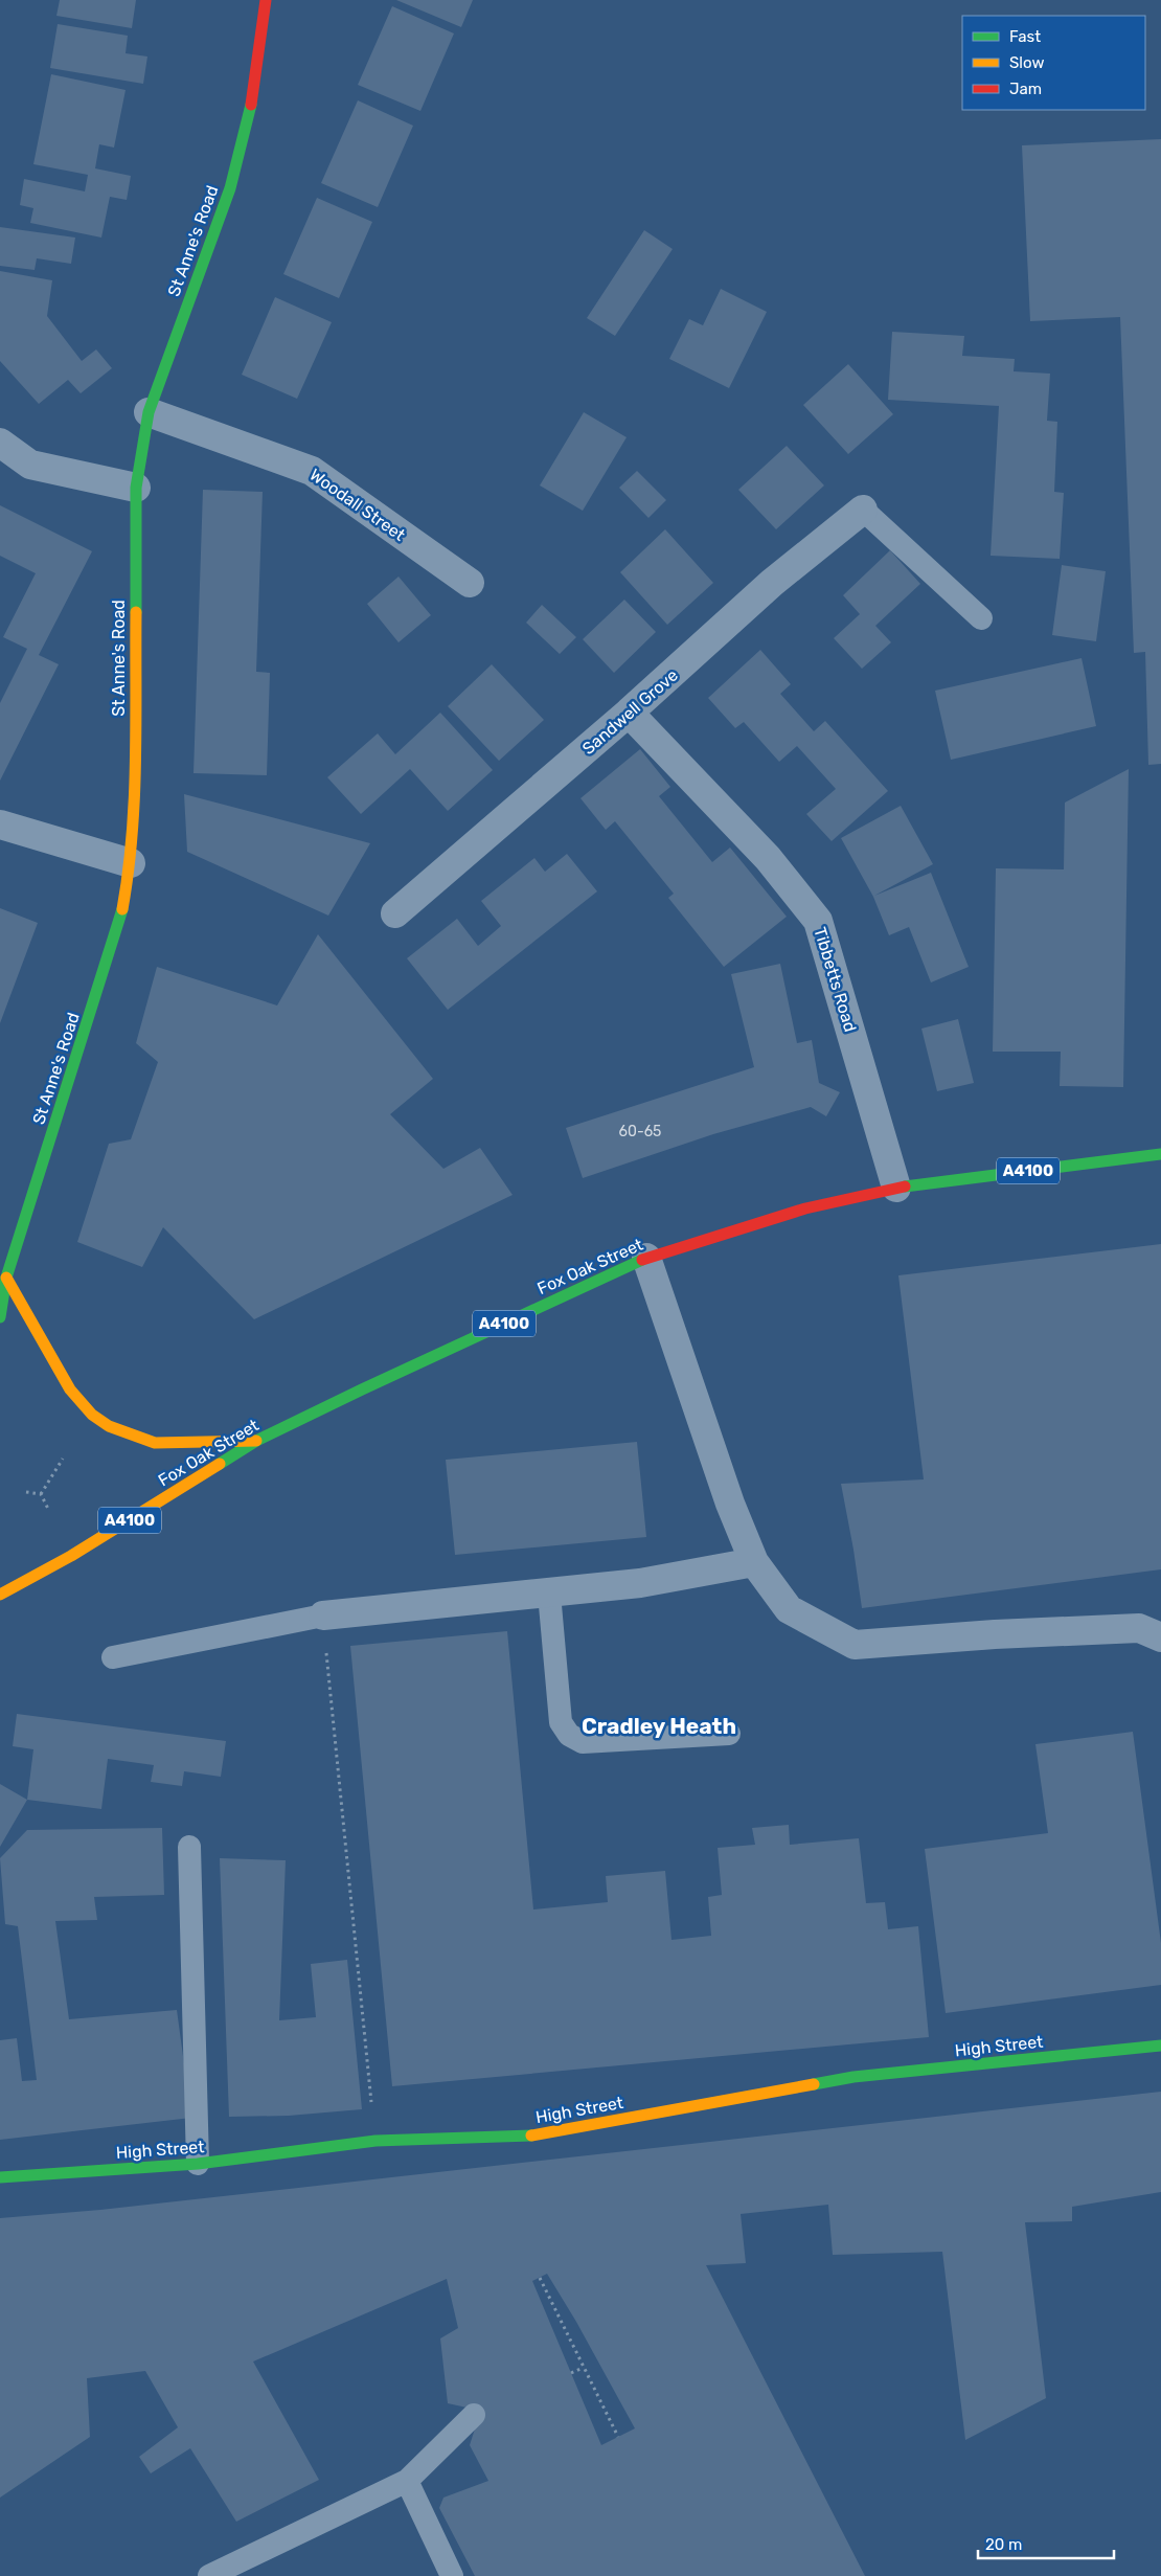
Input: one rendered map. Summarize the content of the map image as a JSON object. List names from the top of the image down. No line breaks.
{"streets":{"street":["St Anne's Road","Woodall Street","Sandwell Grove","Tibbetts Road","A4100","Fox Oak Street","High Street"]},"crossings":[["St Anne's Road","Woodall Street"],["Sandwell Grove","Tibbetts Road"],["Tibbetts Road","Fox Oak Street"]],"districts":["Cradley Heath"],"house_numbers":["60-65"],"legend":["Fast","Slow","Jam"],"scale_bar":"20 m"}
